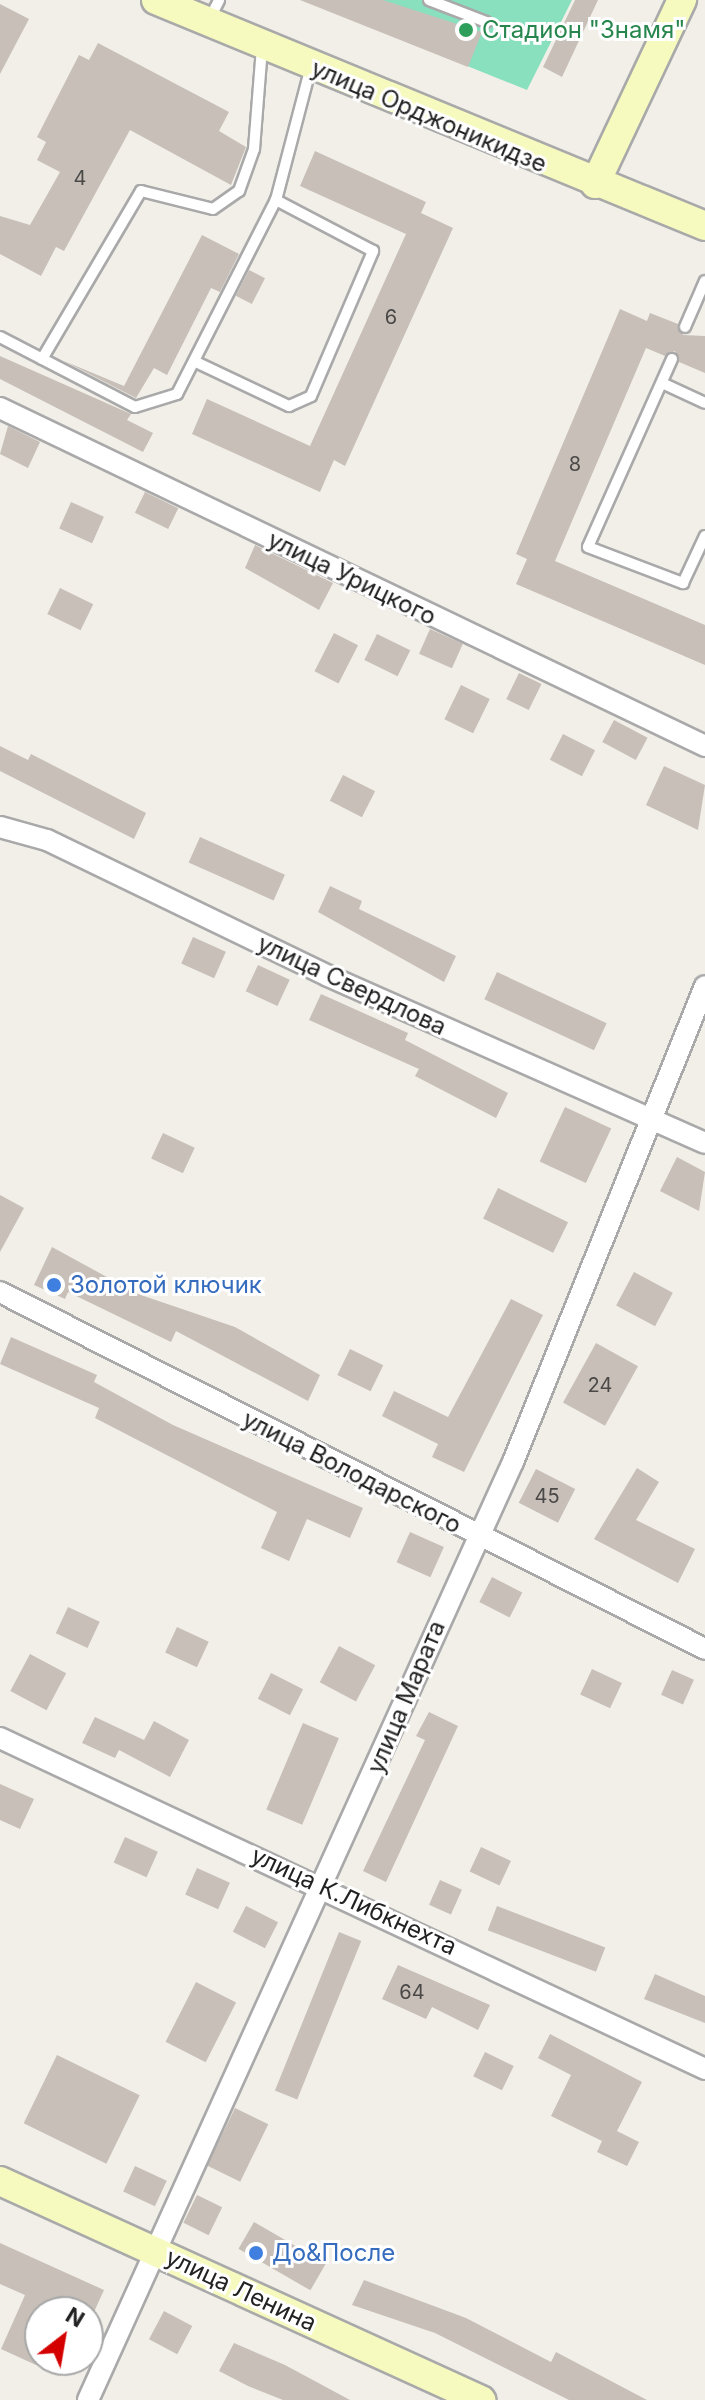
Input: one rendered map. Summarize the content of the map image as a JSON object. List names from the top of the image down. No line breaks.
{"streets":{"main road":["улица Орджоникидзе","улица Ленина"],"street":["улица Урицкого","улица Свердлова","улица Володарского","улица Марата","улица К.Либкнехта"]},"crossings":[["улица Свердлова","улица Марата"],["улица Володарского","улица Марата"],["улица Марата","улица К.Либкнехта"],["улица Марата","улица Ленина"]],"places":["Стадион \"Знамя\"","Золотой ключик","До&После"],"house_numbers":["4","6","8","24","45","64"],"north":"top right"}
